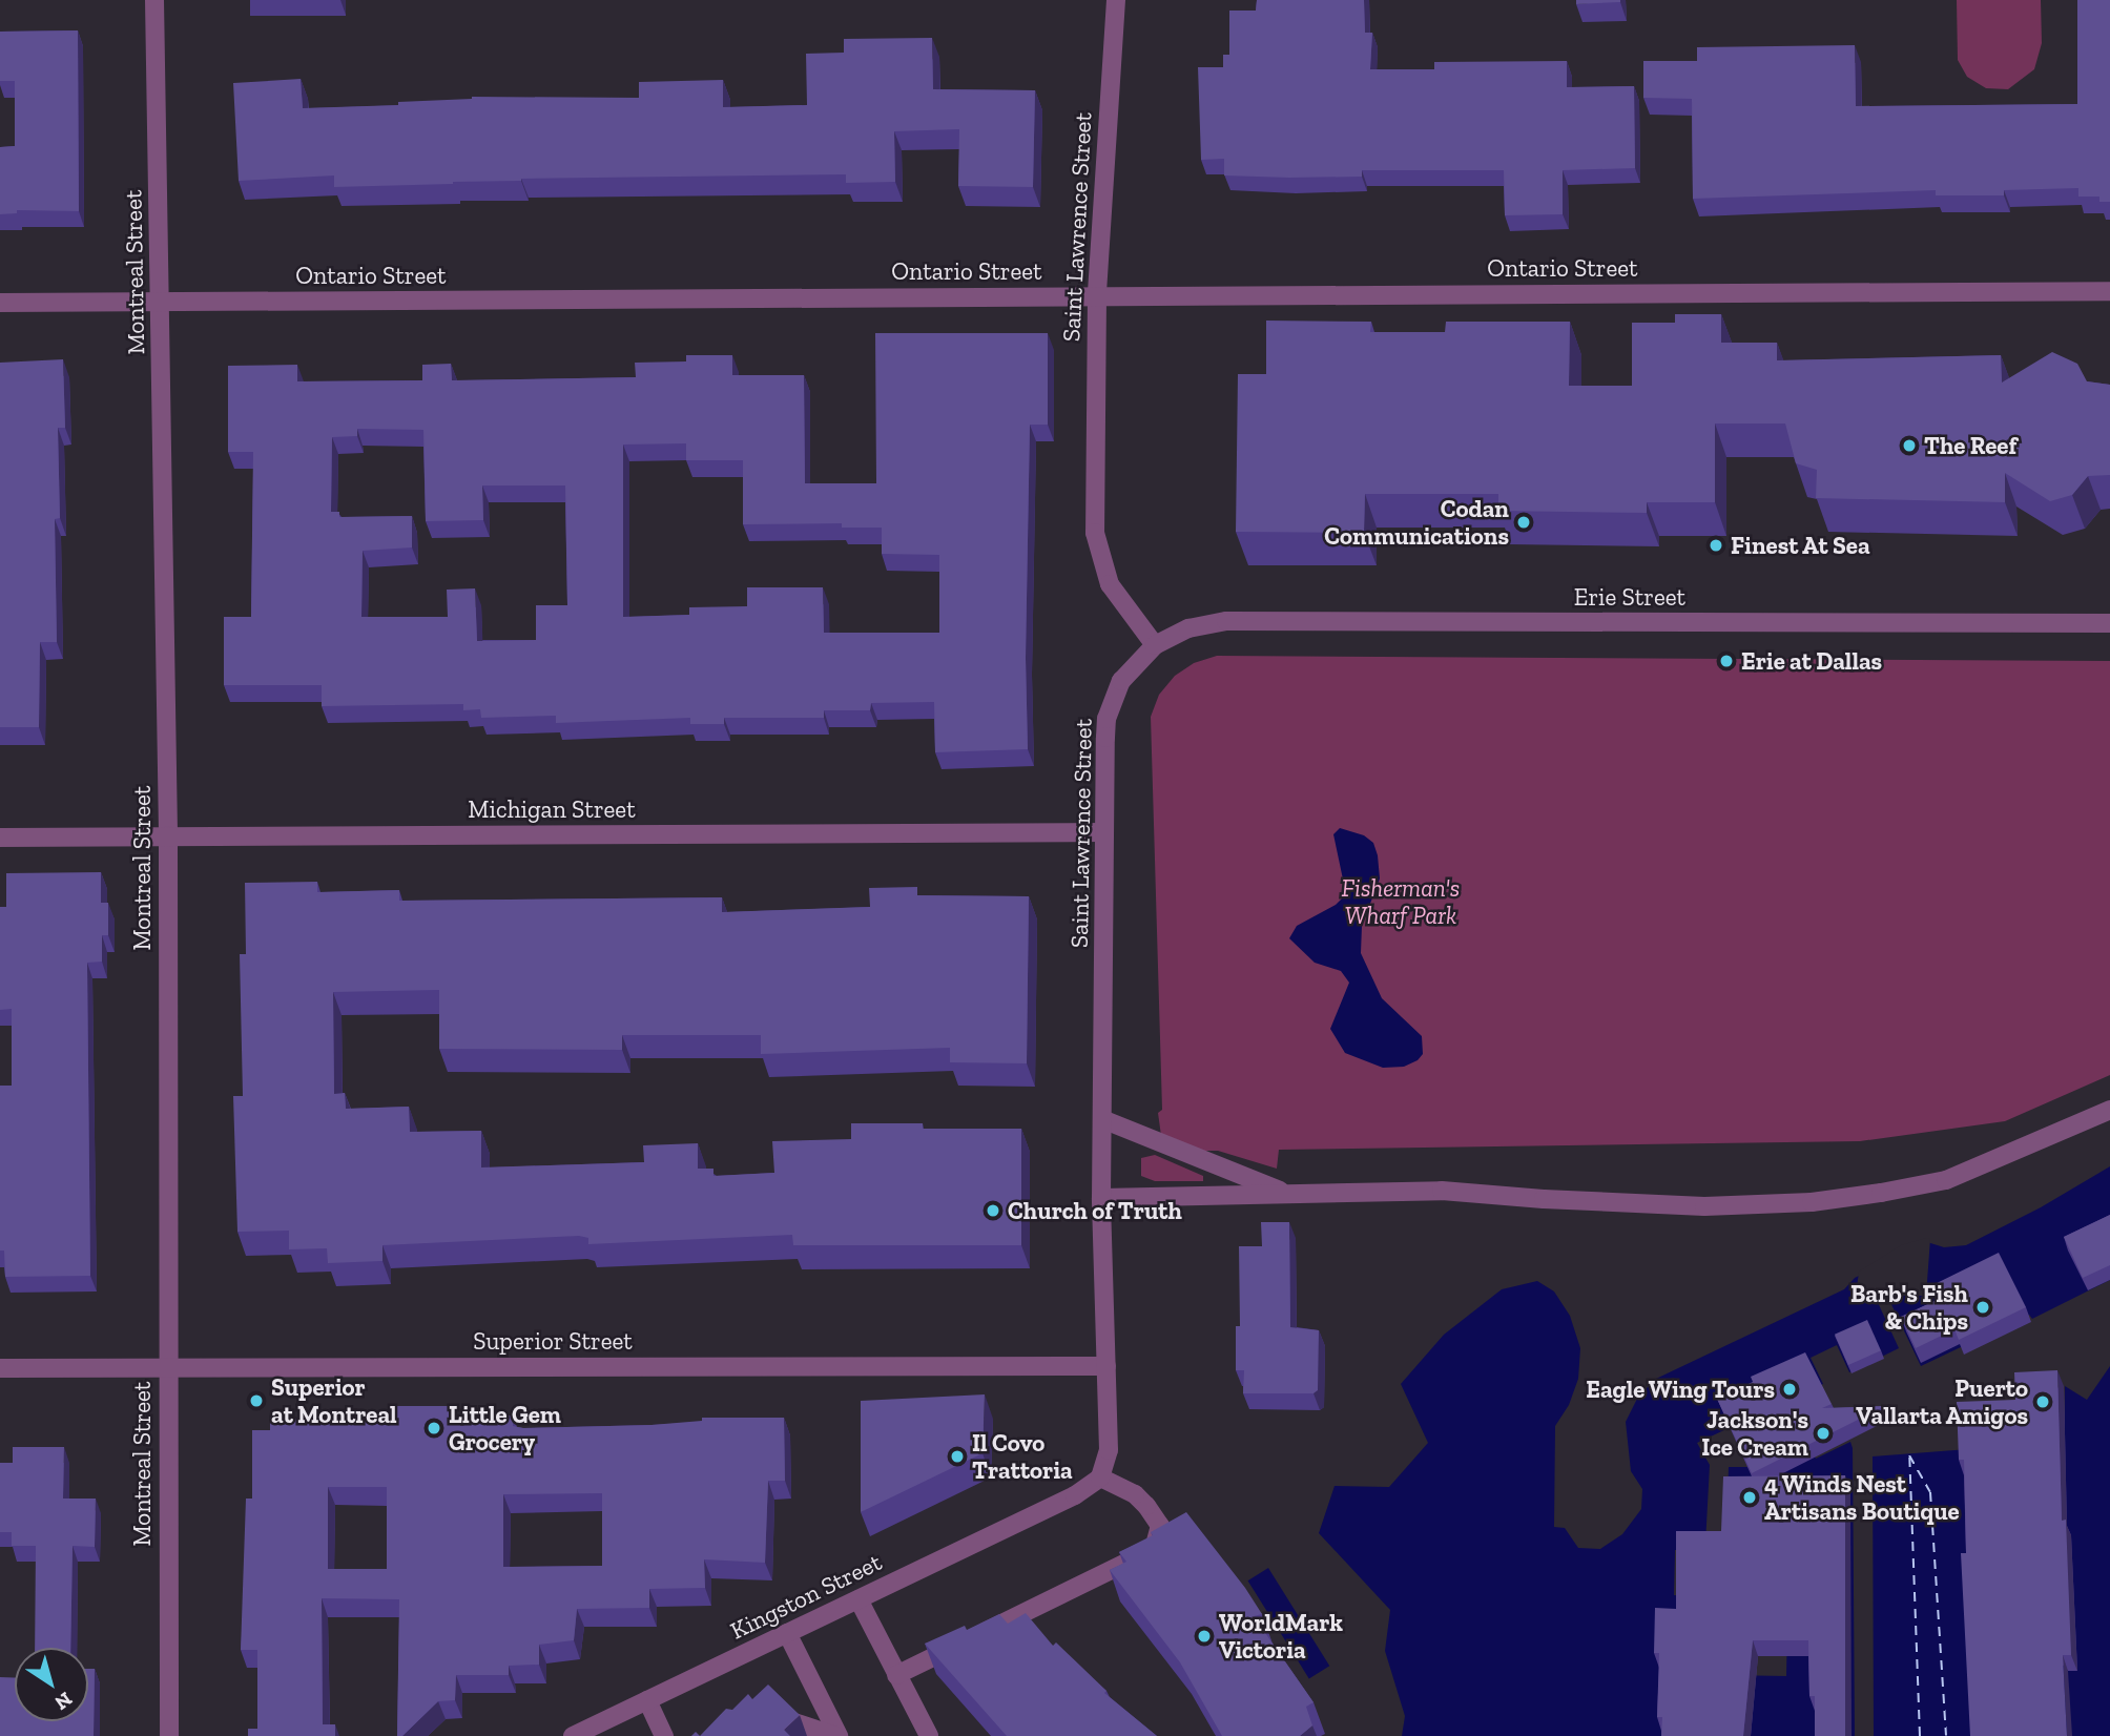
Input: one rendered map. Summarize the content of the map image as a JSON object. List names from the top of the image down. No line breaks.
{"streets":{"street":["Saint Lawrence Street","Ontario Street","Montreal Street","Erie Street","Michigan Street","Superior Street","Kingston Street"]},"crossings":[["Saint Lawrence Street","Ontario Street"],["Saint Lawrence Street","Erie Street"],["Saint Lawrence Street","Michigan Street"],["Saint Lawrence Street","Superior Street"],["Saint Lawrence Street","Kingston Street"],["Ontario Street","Montreal Street"],["Montreal Street","Michigan Street"],["Montreal Street","Superior Street"]],"parks":["Fisherman's Wharf Park"],"places":["The Reef","Codan Communications","Finest At Sea","Erie at Dallas","Church of Truth","Barb's Fish & Chips","Eagle Wing Tours","Superior at Montreal","Puerto Vallarta Amigos","Little Gem Grocery","Jackson's Ice Cream","Il Covo Trattoria","4 Winds Nest Artisans Boutique","WorldMark Victoria"],"north":"bottom right"}
